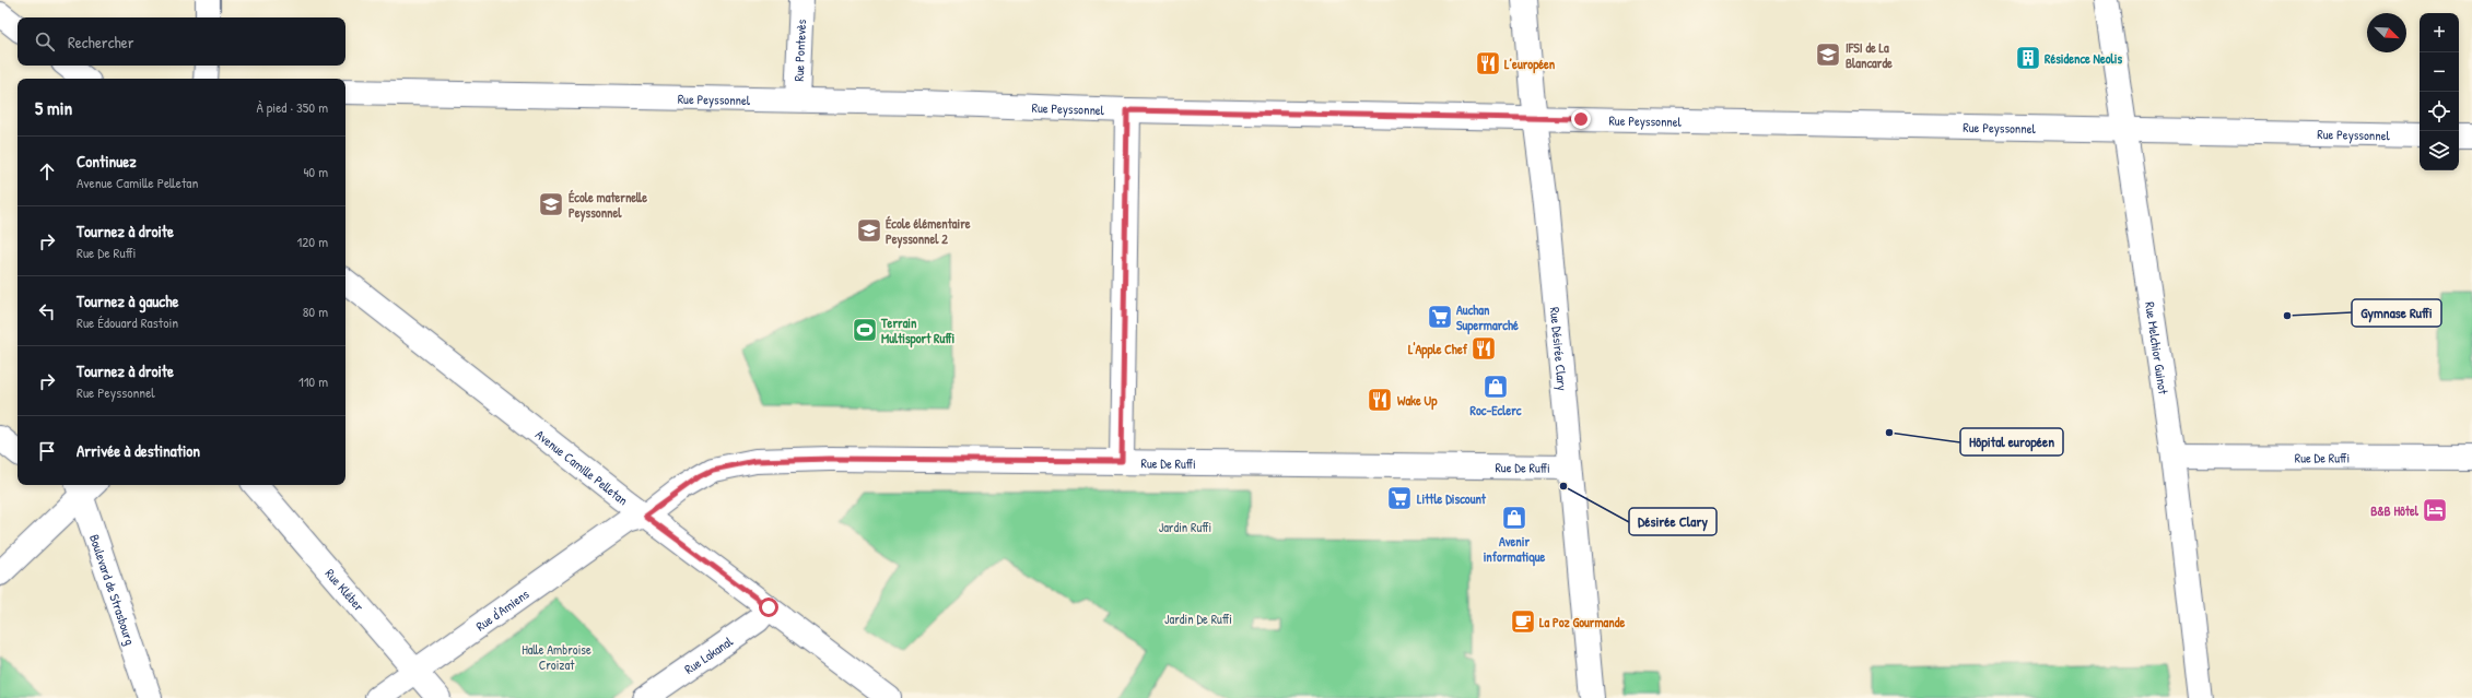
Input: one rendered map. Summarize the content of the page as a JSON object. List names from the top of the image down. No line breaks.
{"streets":{"street":["Rue Pontevès","Rue Peyssonnel","Rue Désirée Clary","Rue Melchior Guinot","Rue De Ruffi","Avenue Camille Pelletan","Boulevard de Strasbourg","Rue Kléber","Rue d'Amiens","Rue Lakanal"]},"crossings":[["Rue Pontevès","Rue Peyssonnel"],["Rue Peyssonnel","Rue Désirée Clary"],["Rue Peyssonnel","Rue Melchior Guinot"],["Rue Désirée Clary","Rue De Ruffi"],["Rue Melchior Guinot","Rue De Ruffi"],["Rue De Ruffi","Avenue Camille Pelletan"],["Rue De Ruffi","Rue d'Amiens"],["Avenue Camille Pelletan","Rue d'Amiens"],["Avenue Camille Pelletan","Rue Lakanal"],["Rue Kléber","Rue d'Amiens"]],"parks":["Jardin Ruffi","Jardin De Ruffi","Halle Ambroise Croizat"],"places":{"school or university":["IFSI de La Blancarde","École maternelle Peyssonnel","École élémentaire Peyssonnel 2"],"building":["Résidence Neolis"],"restaurant":["L’européen","L'Apple Chef","Wake Up"],"other":["Gymnase Ruffi","Hôpital européen","Désirée Clary"],"supermarket":["Auchan Supermarché","Little Discount"],"sports":["Terrain Multisport Ruffi"],"shop":["Roc-Eclerc","Avenir informatique"],"hotel":["B&B Hôtel"],"cafe":["La Poz Gourmande"]},"north":"bottom right","page":{"map_buttons":["+","−"],"search":"Rechercher","heading":["5 min","À pied · 350 m"],"list":[["Continuez","Avenue Camille Pelletan","40 m"],["Tournez à droite","Rue De Ruffi","120 m"],["Tournez à gauche","Rue Édouard Rastoin","80 m"],["Tournez à droite","Rue Peyssonnel","110 m"],"Arrivée à destination"]}}
